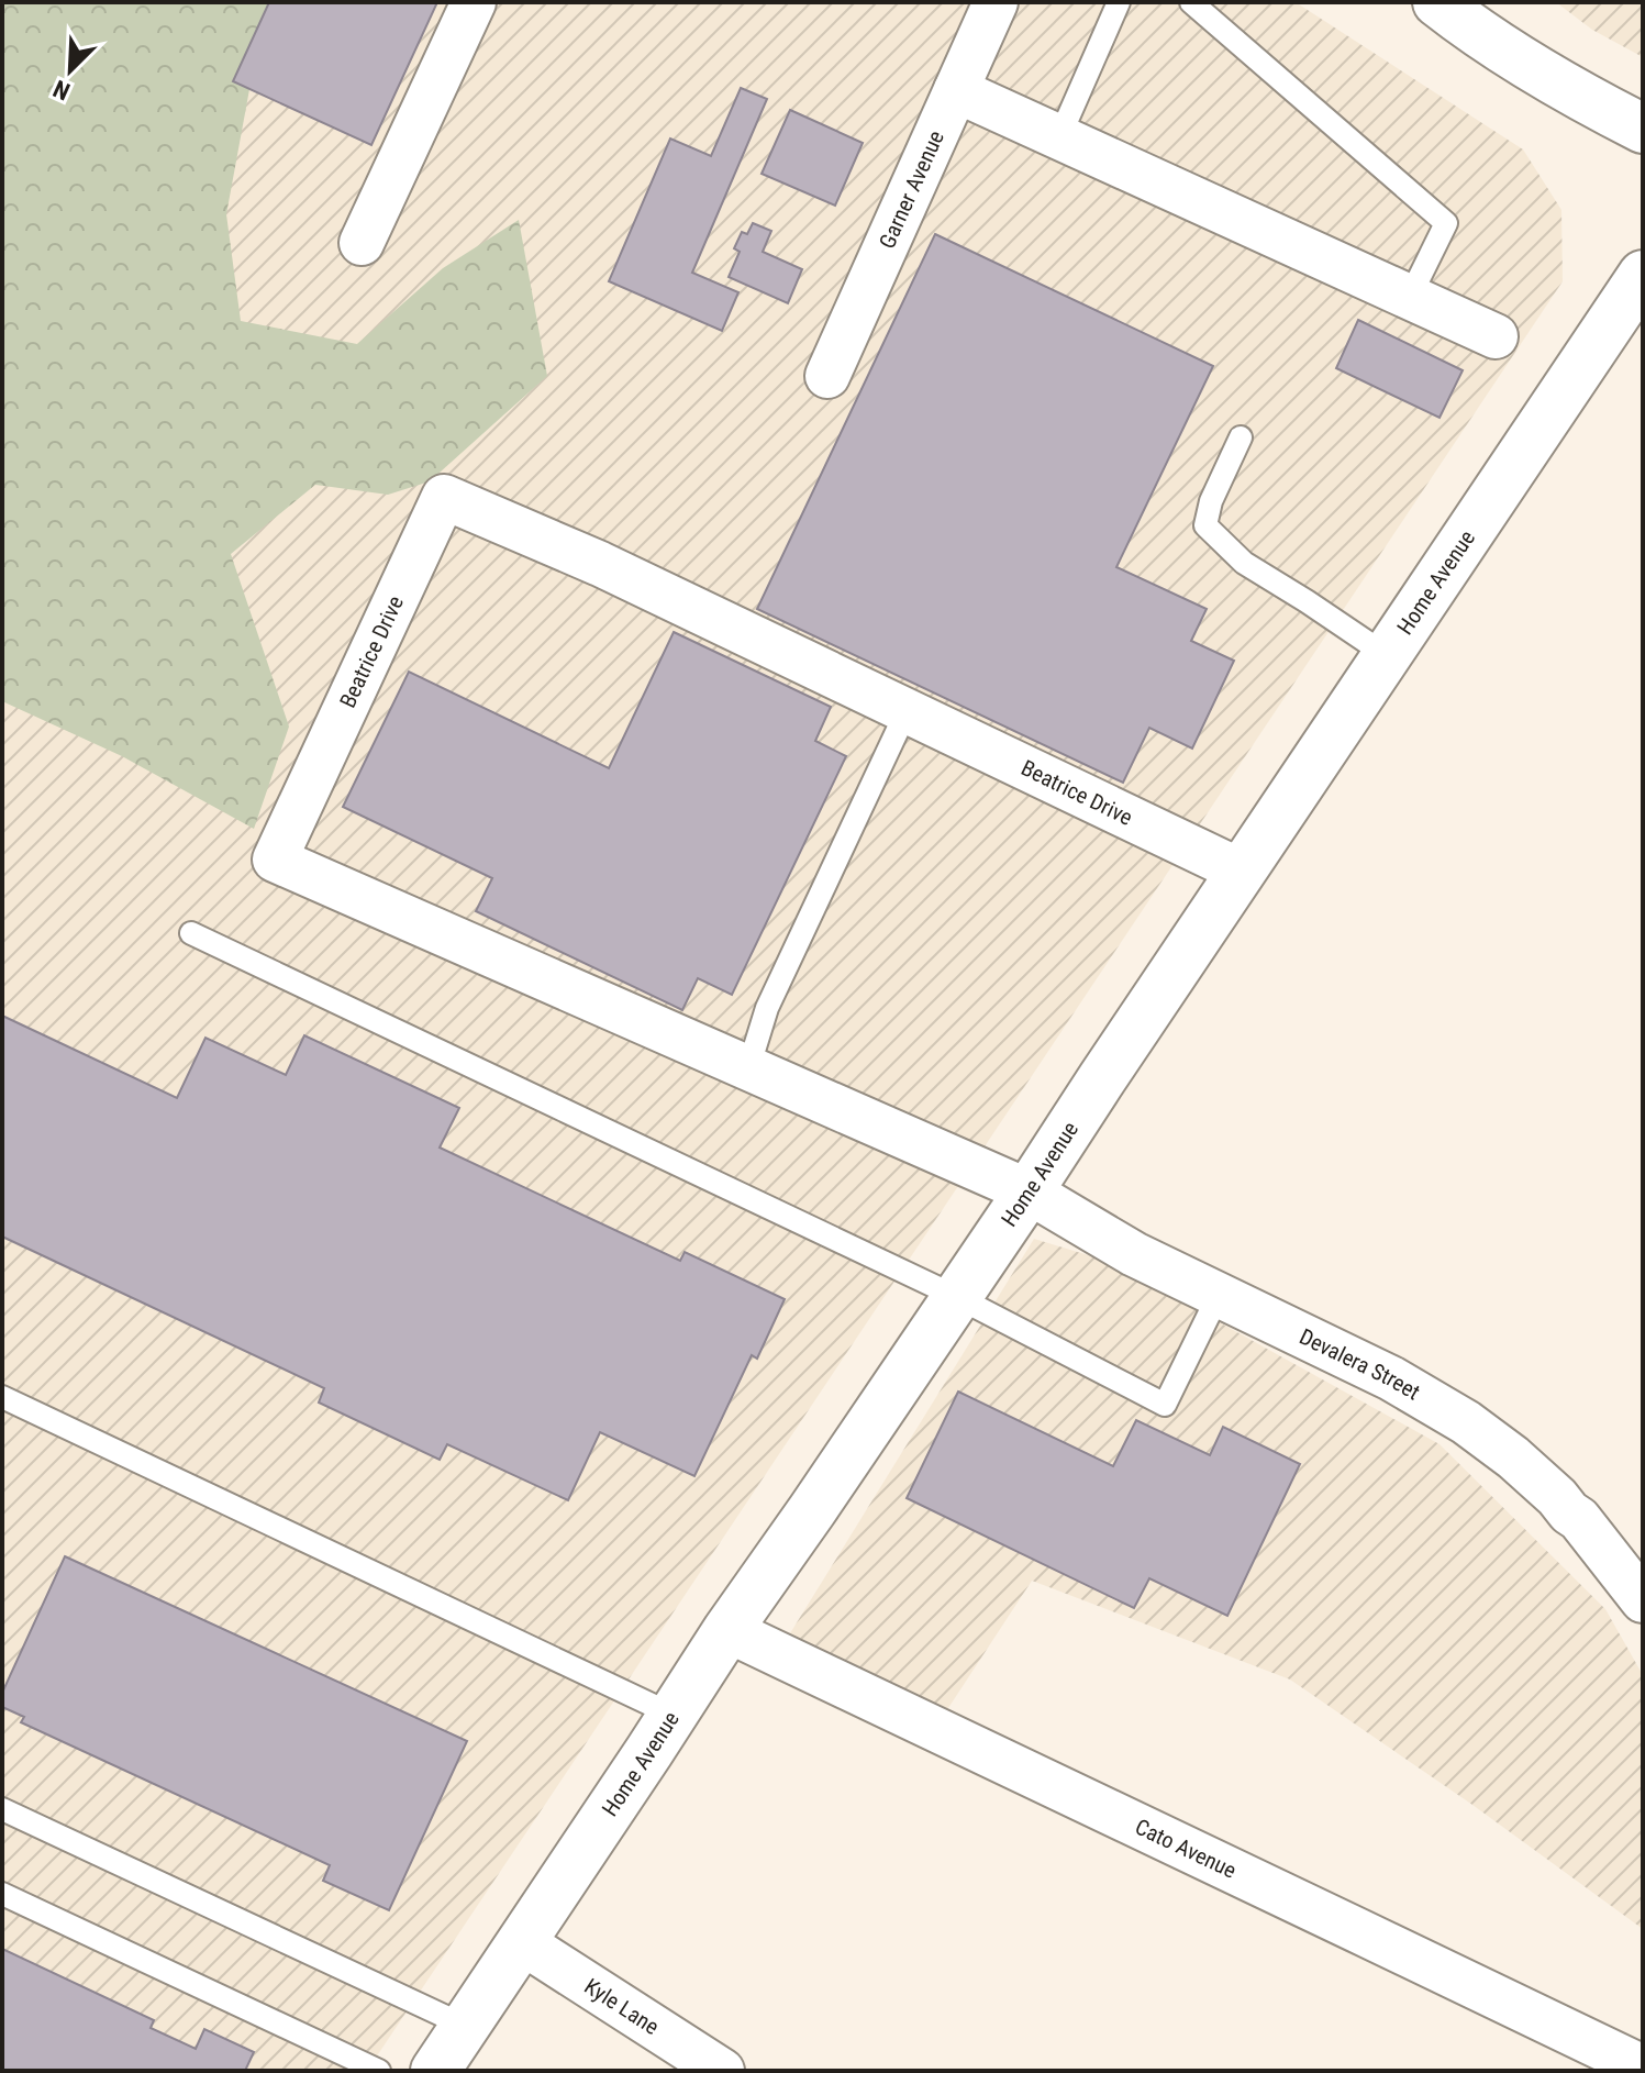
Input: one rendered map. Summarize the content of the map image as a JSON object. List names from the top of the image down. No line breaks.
{"streets":{"street":["Garner Avenue","Home Avenue","Beatrice Drive","Devalera Street","Cato Avenue","Kyle Lane"]},"crossings":[["Home Avenue","Beatrice Drive"],["Home Avenue","Devalera Street"],["Home Avenue","Cato Avenue"],["Home Avenue","Kyle Lane"],["Beatrice Drive","Devalera Street"]],"north":"bottom left"}
